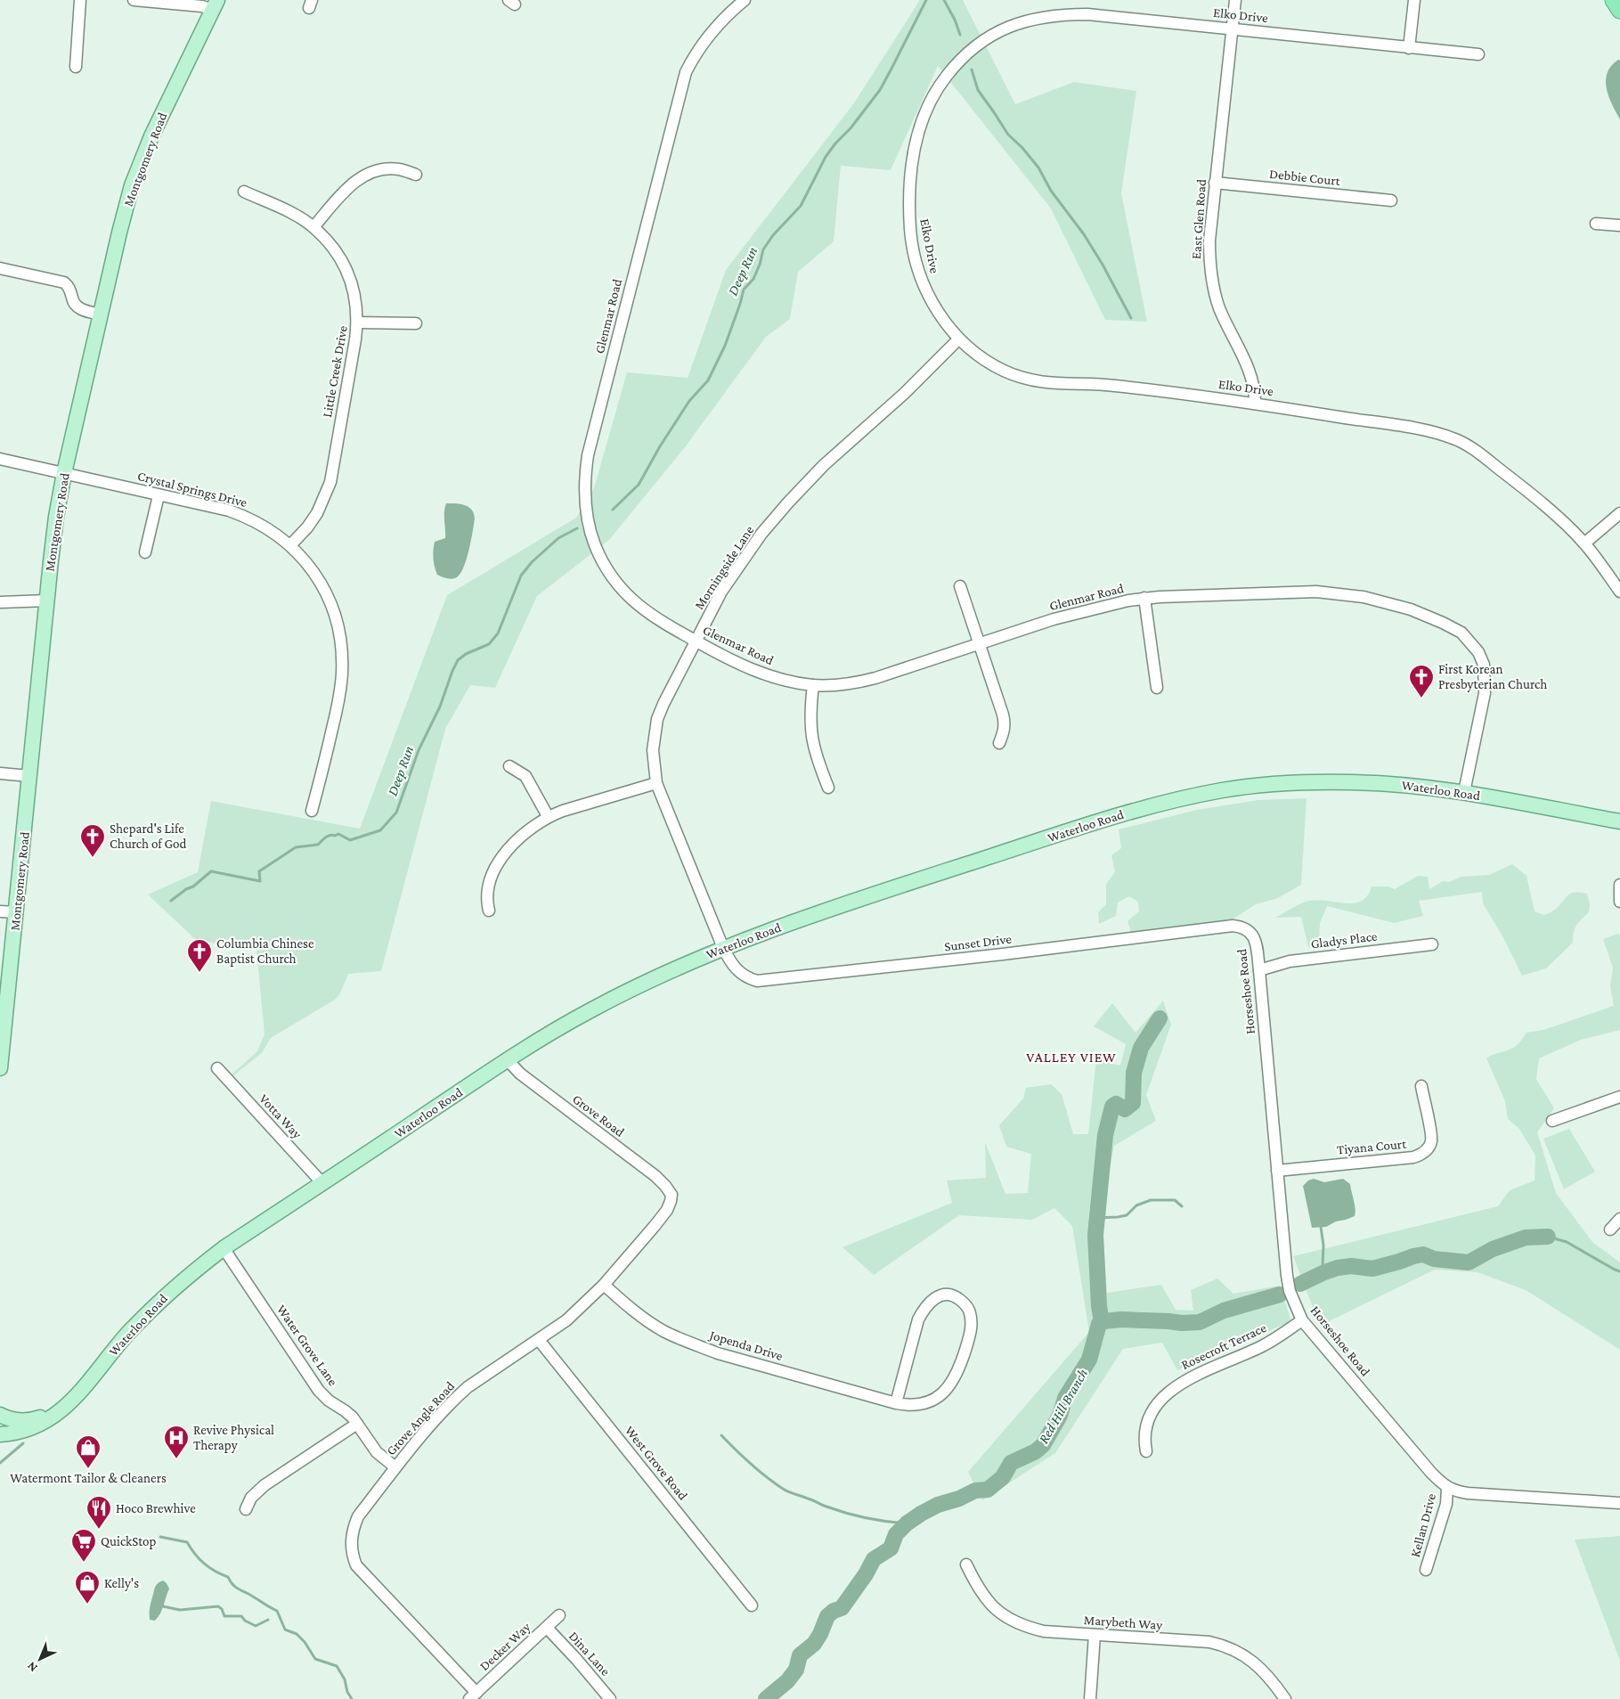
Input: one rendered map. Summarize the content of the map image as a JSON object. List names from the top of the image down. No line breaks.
{"streets":{"main road":["Montgomery Road","Waterloo Road"],"street":["Elko Drive","Debbie Court","East Glen Road","Glenmar Road","Little Creek Drive","Crystal Springs Drive","Morningside Lane","Gladys Place","Sunset Drive","Horseshoe Road","Grove Road","Votta Way","Tiyana Court","Water Grove Lane","Jopenda Drive","Rosecroft Terrace","Grove Angle Road","West Grove Road","Kellan Drive","Marybeth Way","Decker Way","Dina Lane"]},"crossings":[["Elko Drive","East Glen Road"],["Elko Drive","Morningside Lane"],["Montgomery Road","Crystal Springs Drive"],["Debbie Court","East Glen Road"],["Glenmar Road","Morningside Lane"],["Glenmar Road","Waterloo Road"],["Little Creek Drive","Crystal Springs Drive"],["Morningside Lane","Waterloo Road"],["Morningside Lane","Sunset Drive"],["Waterloo Road","Sunset Drive"],["Waterloo Road","Grove Road"],["Waterloo Road","Votta Way"],["Waterloo Road","Water Grove Lane"],["Gladys Place","Horseshoe Road"],["Sunset Drive","Horseshoe Road"],["Horseshoe Road","Tiyana Court"],["Horseshoe Road","Rosecroft Terrace"],["Horseshoe Road","Kellan Drive"],["Grove Road","Grove Angle Road"],["Water Grove Lane","Grove Angle Road"],["Jopenda Drive","Grove Angle Road"],["Grove Angle Road","West Grove Road"],["Grove Angle Road","Decker Way"],["Decker Way","Dina Lane"]],"districts":["VALLEY VIEW"],"water":["Deep Run","Red Hill Branch"],"places":{"church":["First Korean Presbyterian Church","Shepard's Life Church of God","Columbia Chinese Baptist Church"],"hospital":["Revive Physical Therapy"],"shop":["Watermont Tailor & Cleaners","Kelly's"],"restaurant":["Hoco Brewhive"],"supermarket":["QuickStop"]},"north":"bottom left"}
